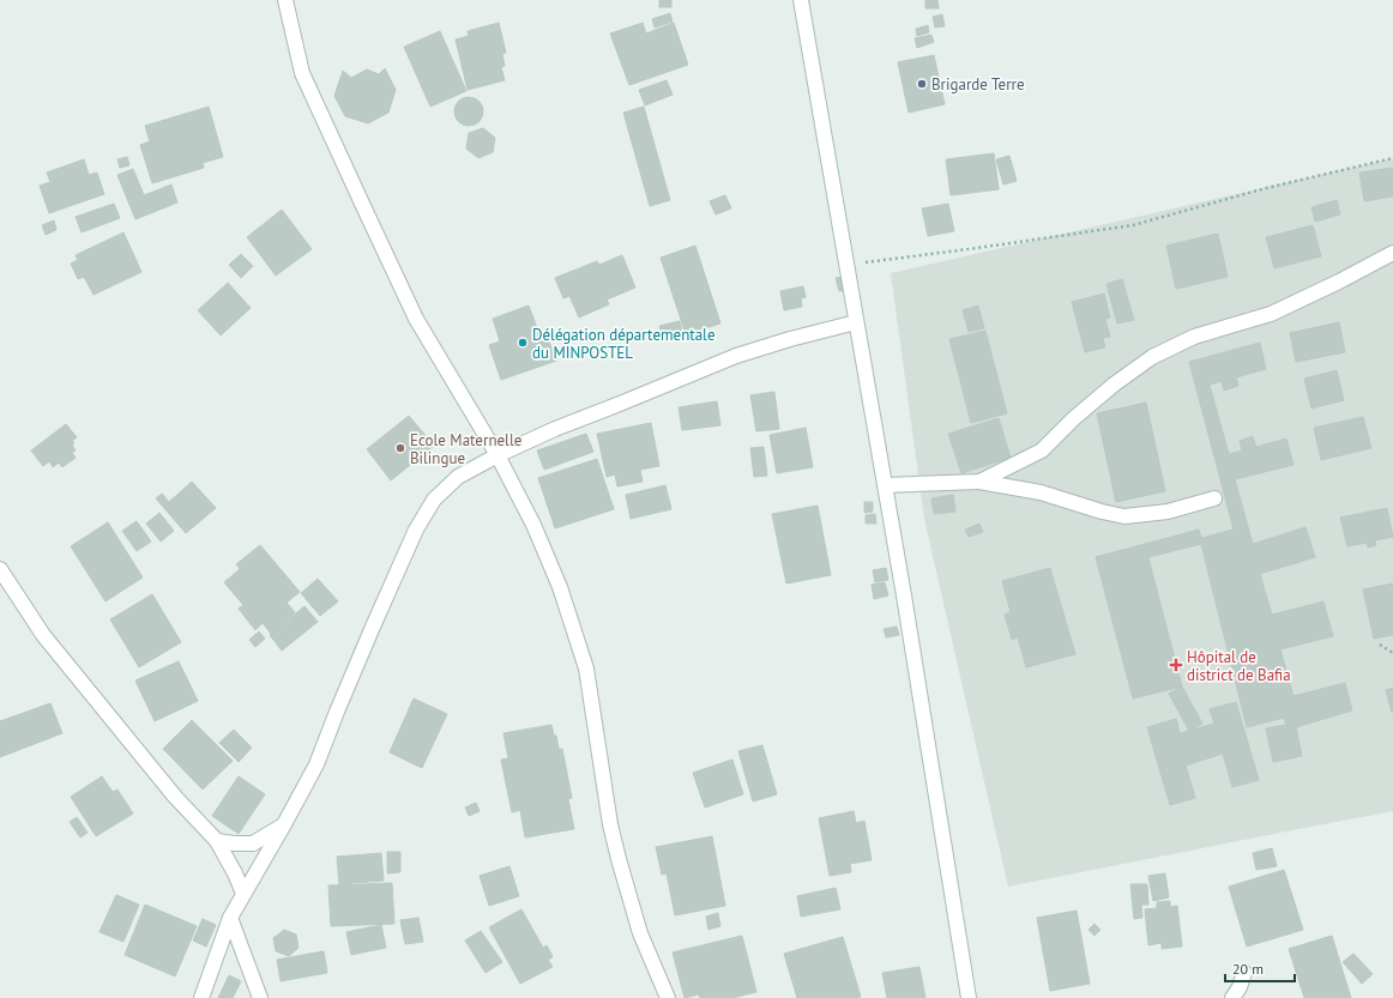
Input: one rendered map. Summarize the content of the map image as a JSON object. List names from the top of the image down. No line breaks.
{"places":{"other":["Brigarde Terre","Délégation départementale du MINPOSTEL","Ecole Maternelle Bilingue"],"health":["Hôpital de district de Bafia"]},"scale_bar":"20 m"}
